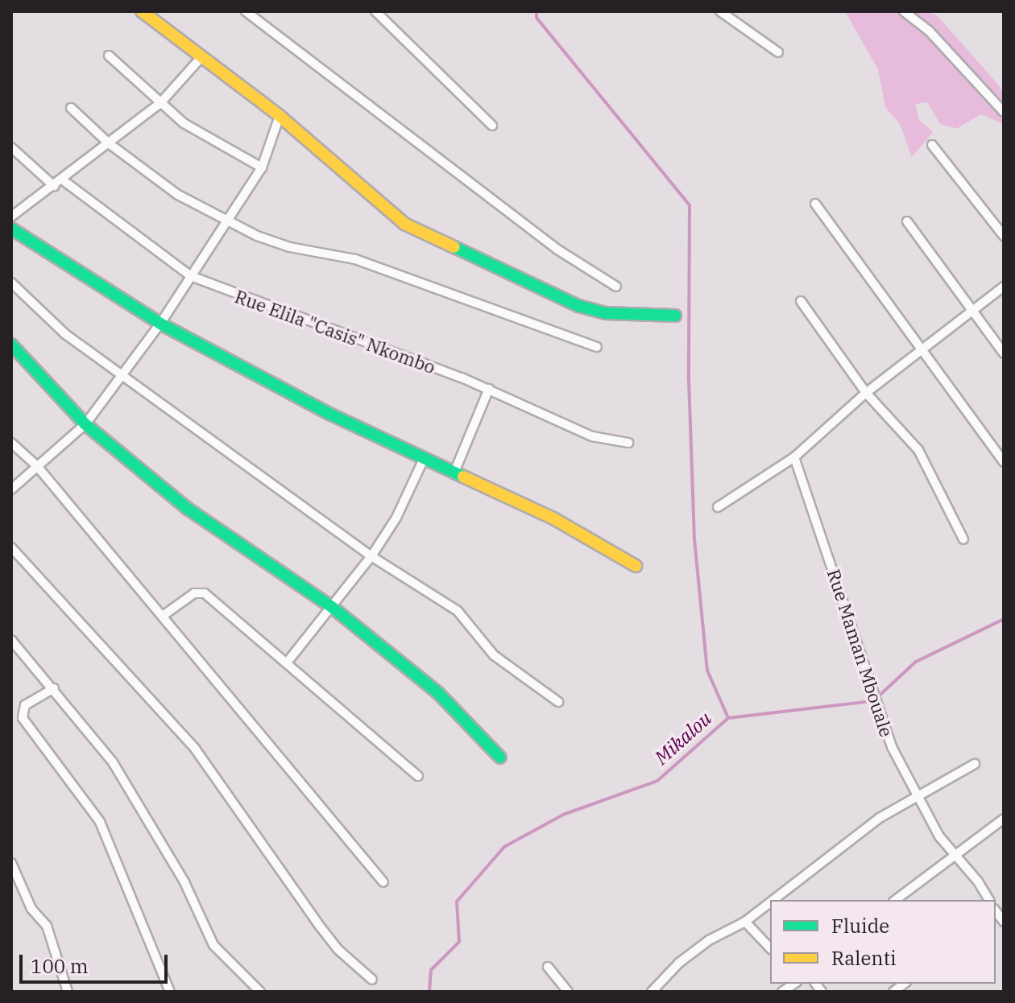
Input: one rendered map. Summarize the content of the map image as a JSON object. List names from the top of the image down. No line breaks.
{"streets":{"street":["Rue Elila \"Casis\" Nkombo","Rue Maman Mbouale"]},"water":["Mikalou"],"legend":["Fluide","Ralenti"],"scale_bar":"100 m"}
